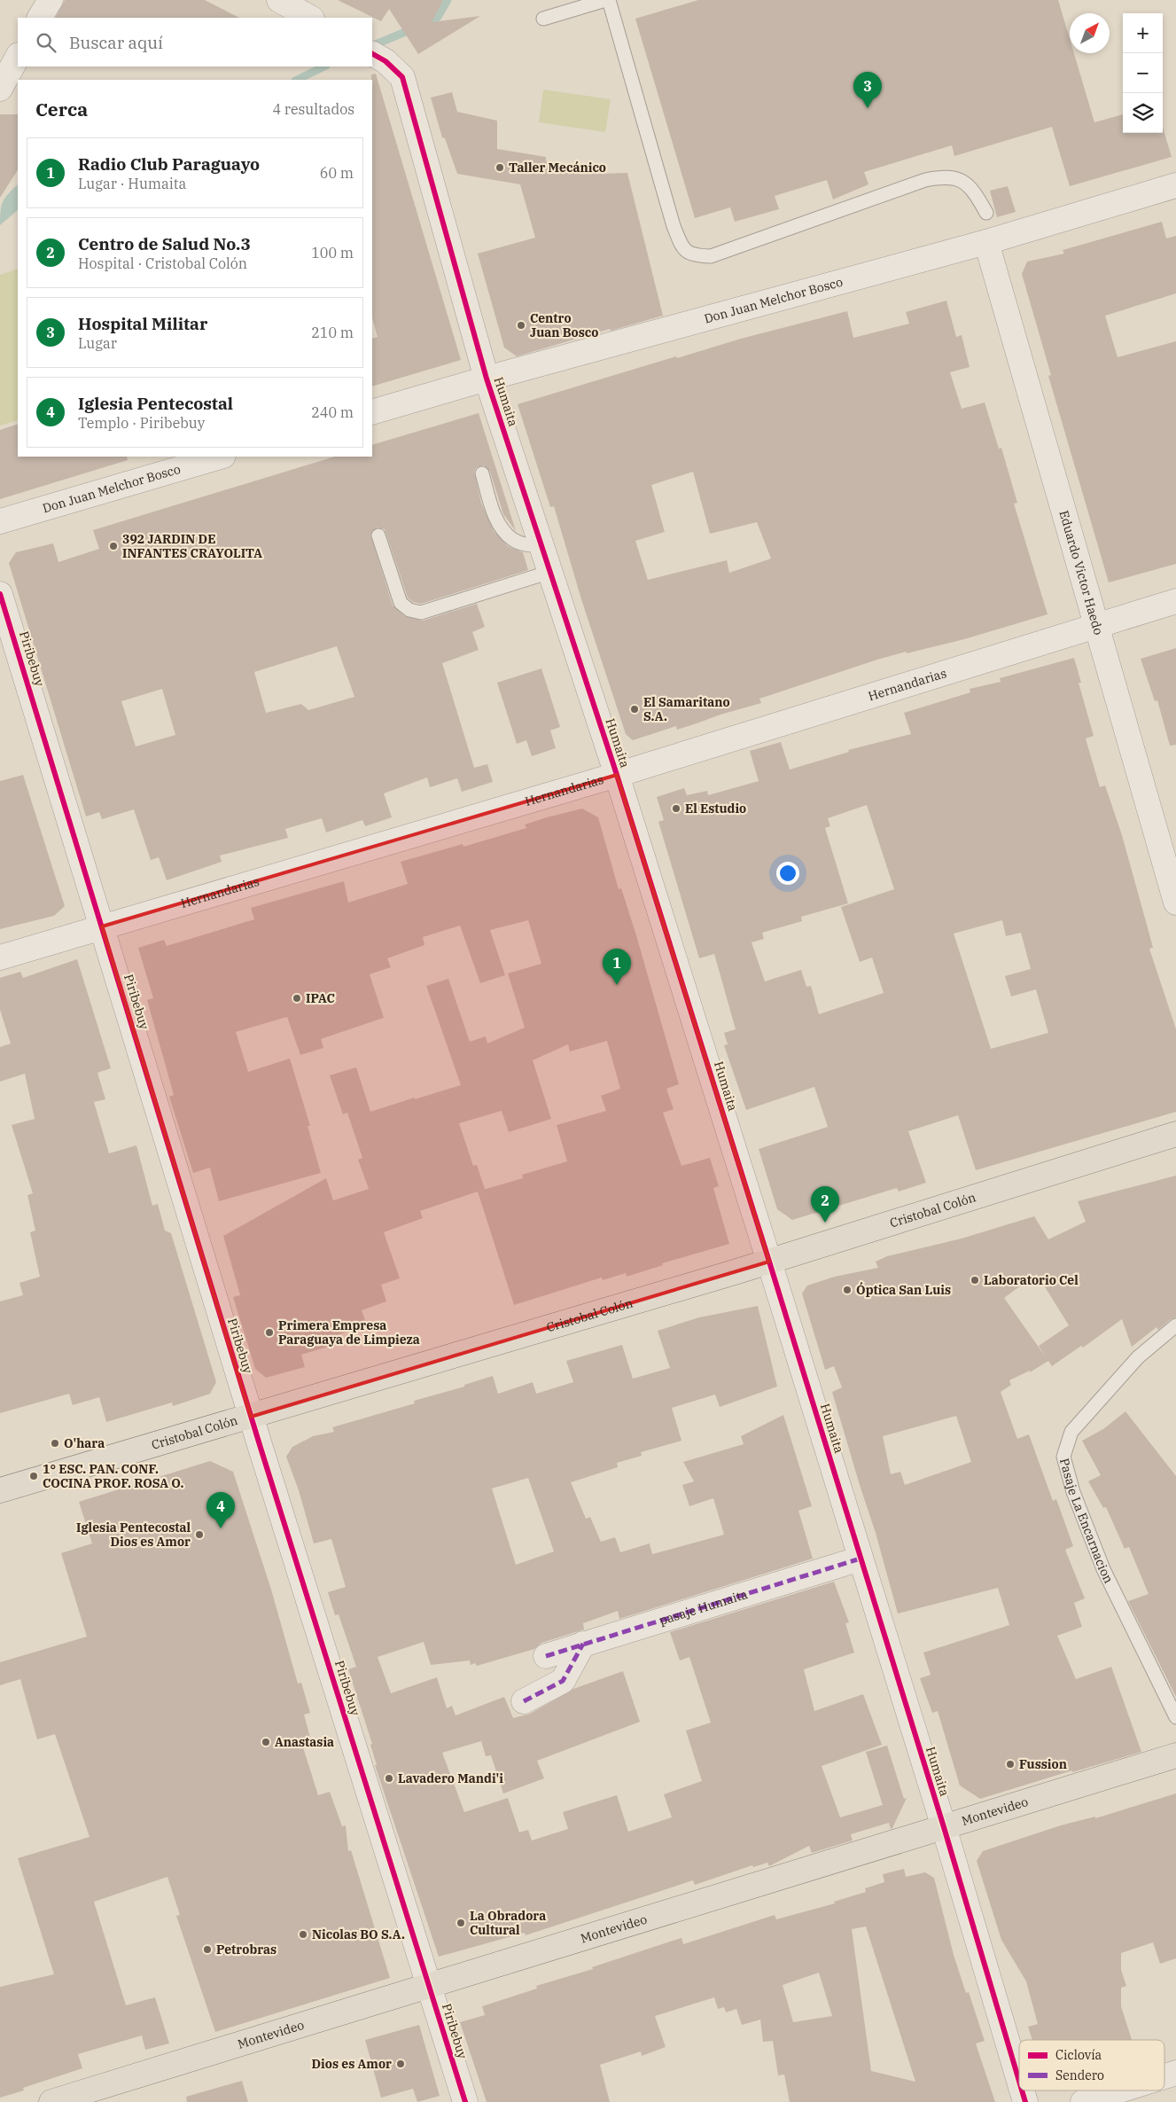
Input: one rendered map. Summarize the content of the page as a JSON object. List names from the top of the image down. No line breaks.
{"streets":{"main road":["Cristobal Colón","Montevideo"],"street":["Don Juan Melchor Bosco","Humaita","Eduardo Victor Haedo","Piribebuy","Hernandarias","pasaje Humaita"],"lane":["Pasaje La Encarnacion"]},"crossings":[["Don Juan Melchor Bosco","Humaita"],["Don Juan Melchor Bosco","Eduardo Victor Haedo"],["Humaita","Hernandarias"],["Humaita","Cristobal Colón"],["Humaita","pasaje Humaita"],["Humaita","Montevideo"],["Eduardo Victor Haedo","Hernandarias"],["Piribebuy","Hernandarias"],["Piribebuy","Cristobal Colón"],["Piribebuy","Montevideo"]],"places":["Taller Mecánico","Centro Juan Bosco","392 JARDIN DE INFANTES CRAYOLITA","El Samaritano S.A.","El Estudio","IPAC","Laboratorio Cel","Óptica San Luis","Primera Empresa Paraguaya de Limpieza","O'hara","1° ESC. PAN. CONF. COCINA PROF. ROSA O.","Iglesia Pentecostal Dios es Amor","Anastasia","Fussion","Lavadero Mandi'i","La Obradora Cultural","Nicolas BO S.A.","Petrobras","Dios es Amor"],"legend":["Ciclovía","Sendero"],"north":"top right","page":{"map_buttons":["+","−"],"search":"Buscar aquí","pins":["3","1","2","4"],"heading":["Cerca","4 resultados"],"list":[{"mark":"1","name":"Radio Club Paraguayo","note":"Lugar · Humaita","value":"60 m"},{"mark":"2","name":"Centro de Salud No.3","note":"Hospital · Cristobal Colón","value":"100 m"},{"mark":"3","name":"Hospital Militar","note":"Lugar","value":"210 m"},{"mark":"4","name":"Iglesia Pentecostal","note":"Templo · Piribebuy","value":"240 m"}]}}
